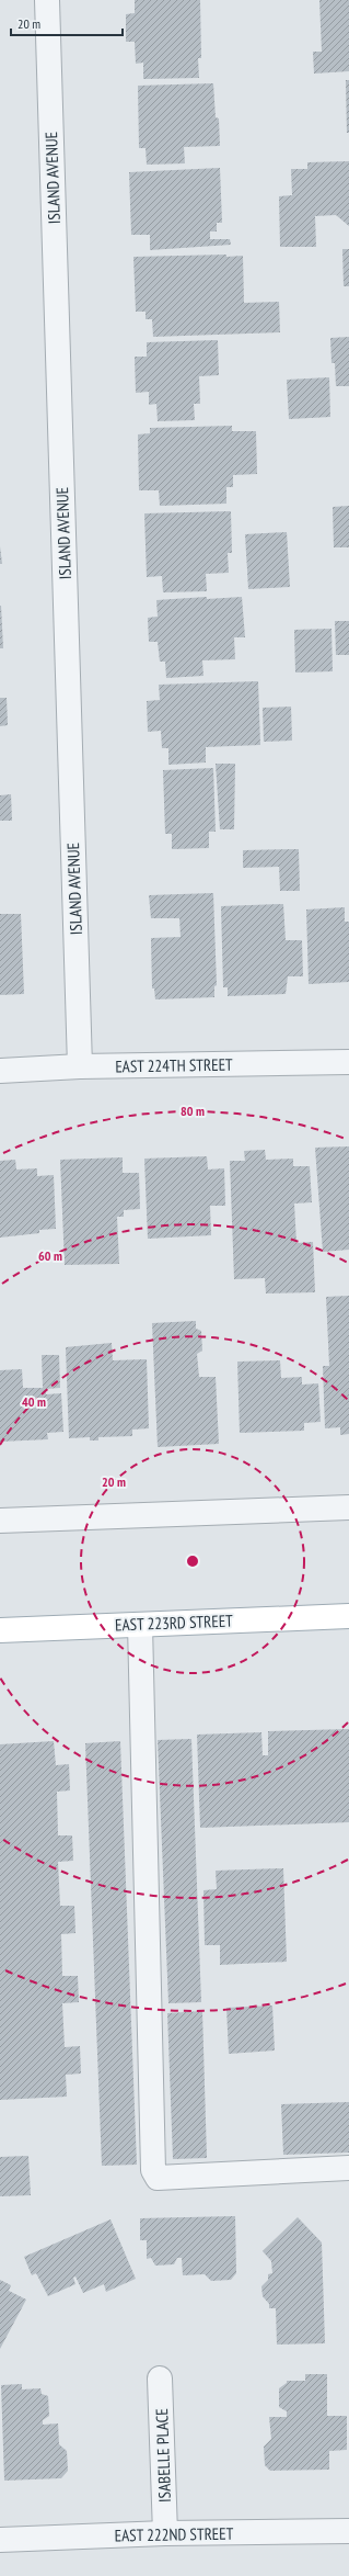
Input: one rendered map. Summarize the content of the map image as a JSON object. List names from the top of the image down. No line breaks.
{"streets":{"main road":["EAST 223RD STREET"],"street":["ISLAND AVENUE","EAST 224TH STREET","ISABELLE PLACE","EAST 222ND STREET"]},"crossings":[["ISLAND AVENUE","EAST 224TH STREET"],["ISABELLE PLACE","EAST 222ND STREET"]],"scale_bar":"20 m","rings":["80 m","60 m","40 m","20 m"]}
